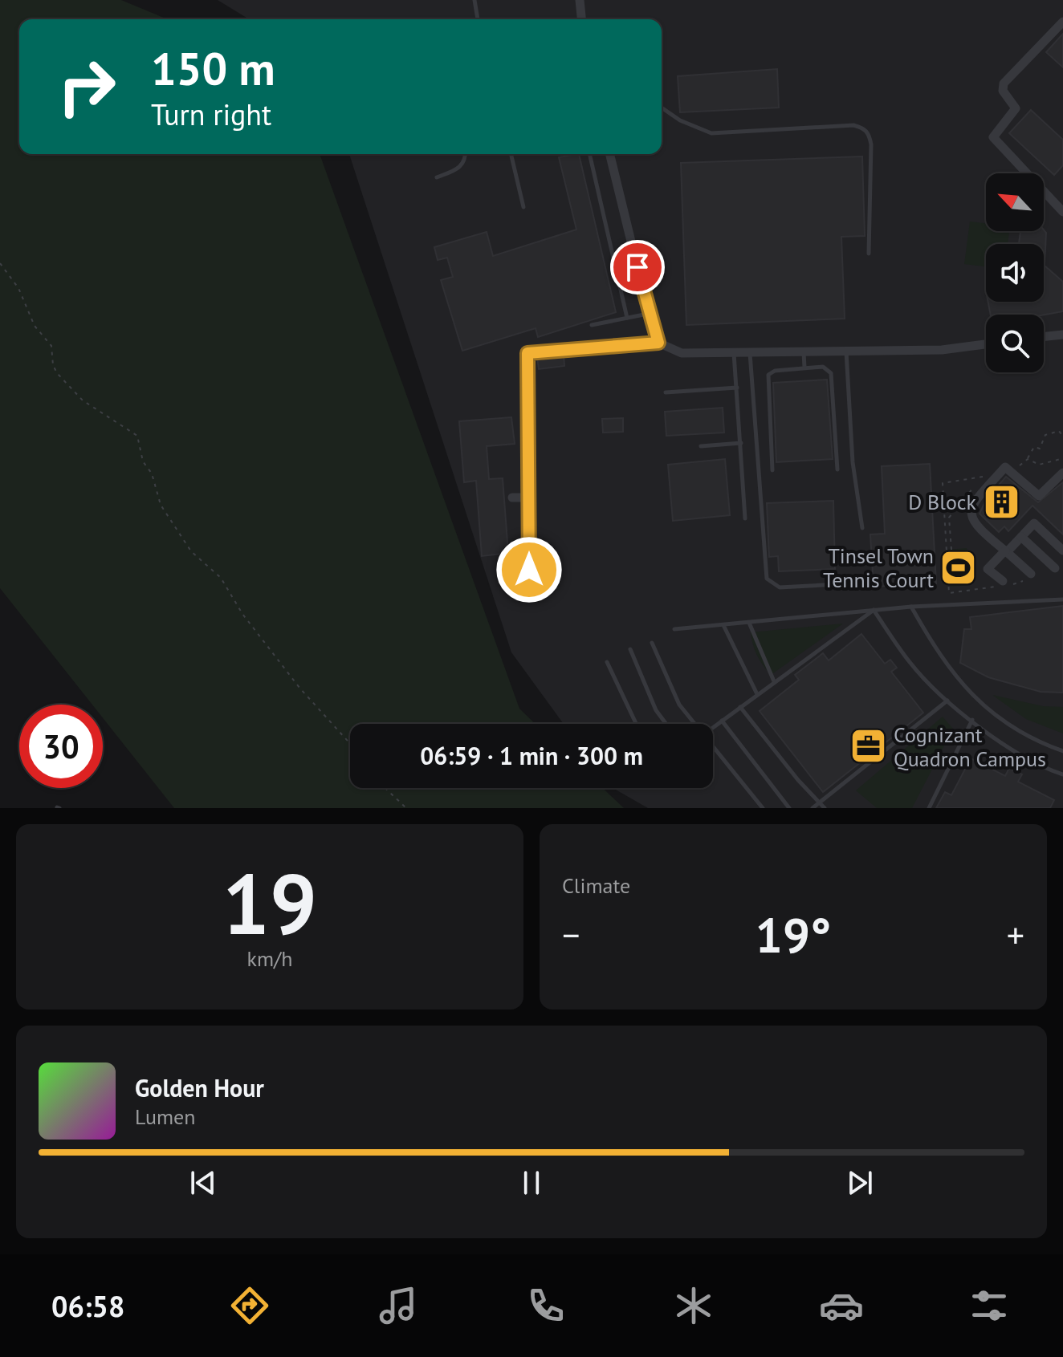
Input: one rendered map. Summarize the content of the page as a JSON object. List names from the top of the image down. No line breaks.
{"places":{"building":["D Block"],"sports":["Tinsel Town Tennis Court"],"office":["Cognizant Quadron Campus"]},"north":"top left","page":{"turn":["150 m","Turn right"],"limit":"30","trip":"06:59 · 1 min · 300 m","tile":[["19","km/h"],"Climate"],"heat":["−","19°","+"],"song":["Golden Hour","Lumen"],"tabs":"06:58"}}
